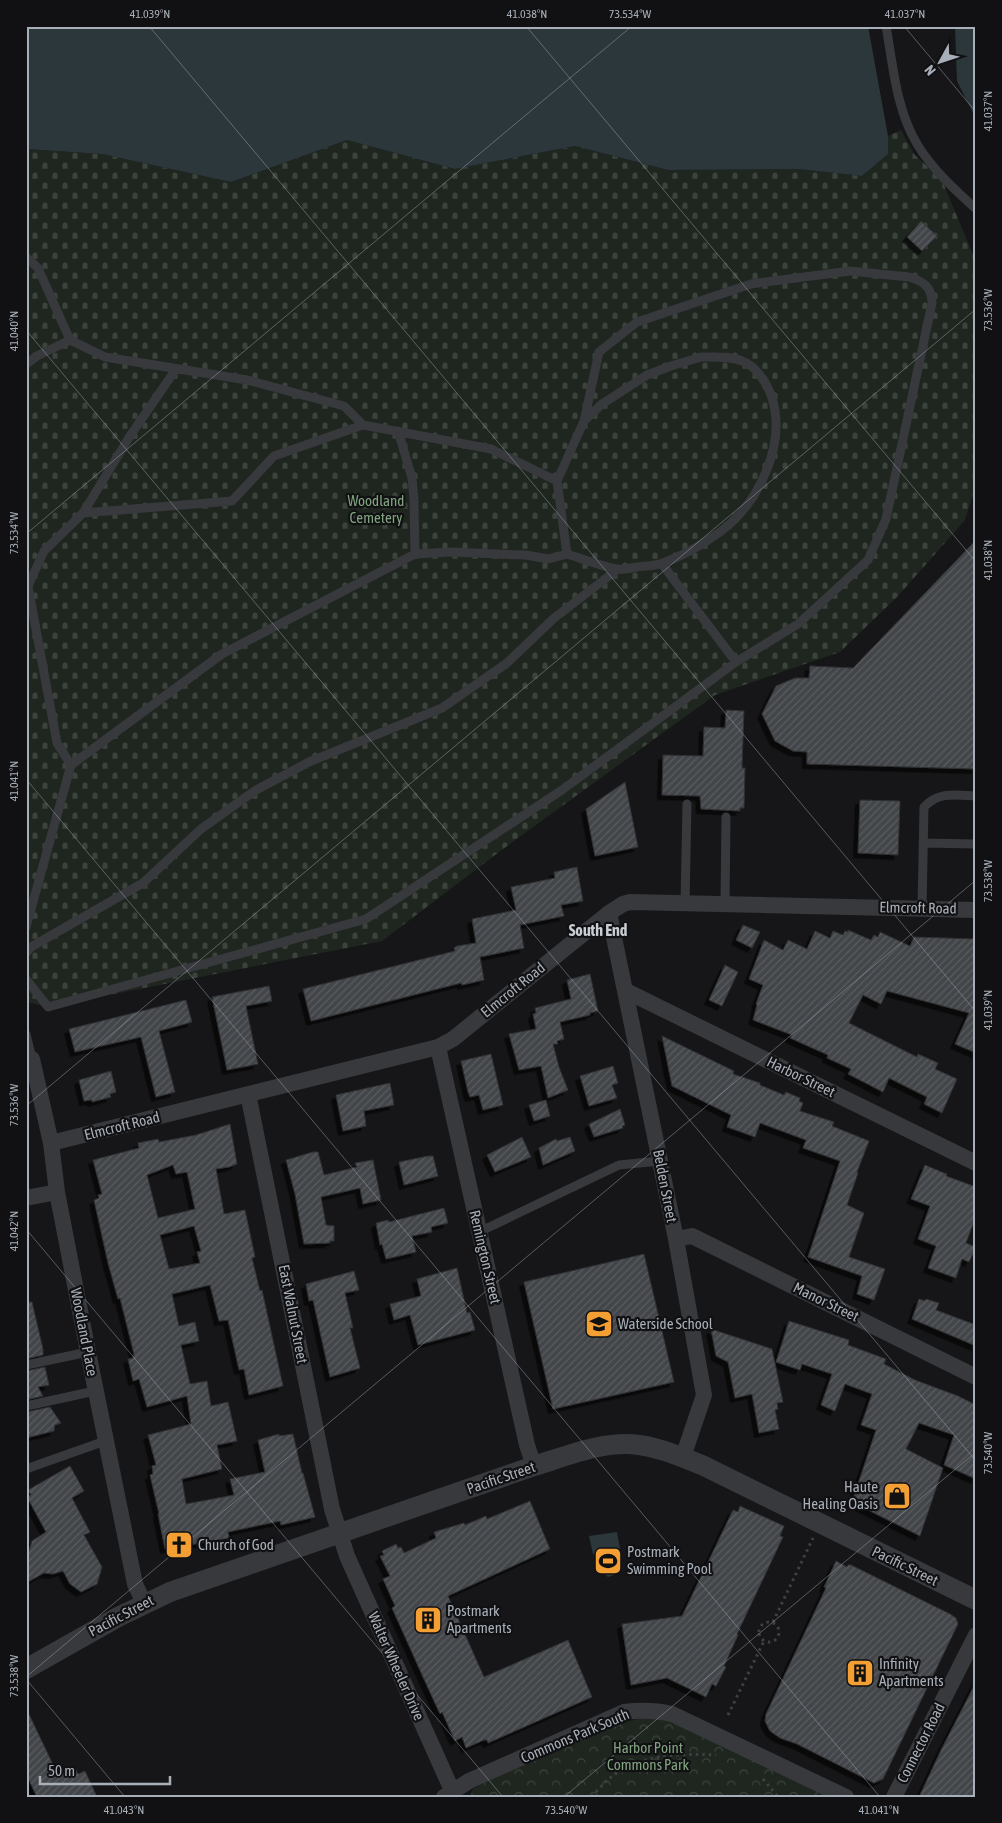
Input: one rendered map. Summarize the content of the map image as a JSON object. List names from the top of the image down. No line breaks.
{"streets":{"street":["Elmcroft Road","Harbor Street","Belden Street","Remington Street","Manor Street","East Walnut Street","Woodland Place","Pacific Street","Walter Wheeler Drive","Commons Park South","Connector Road"]},"crossings":[["Elmcroft Road","Belden Street"],["Elmcroft Road","Remington Street"],["Elmcroft Road","East Walnut Street"],["Elmcroft Road","Woodland Place"],["Harbor Street","Belden Street"],["Belden Street","Manor Street"],["Belden Street","Pacific Street"],["Remington Street","Pacific Street"],["East Walnut Street","Pacific Street"],["East Walnut Street","Walter Wheeler Drive"],["Woodland Place","Pacific Street"],["Pacific Street","Walter Wheeler Drive"],["Walter Wheeler Drive","Commons Park South"]],"districts":["South End"],"parks":["Woodland Cemetery","Harbor Point Commons Park"],"places":{"school or university":["Waterside School"],"shop":["Haute Healing Oasis"],"church":["Church of God"],"sports":["Postmark Swimming Pool"],"building":["Postmark Apartments","Infinity Apartments"]},"scale_bar":"50 m","north":"bottom left","coordinates":["41.039°N","41.038°N","73.534°W","41.037°N","73.536°W","41.040°N","41.041°N","73.538°W","41.042°N","73.540°W","41.043°N"]}
